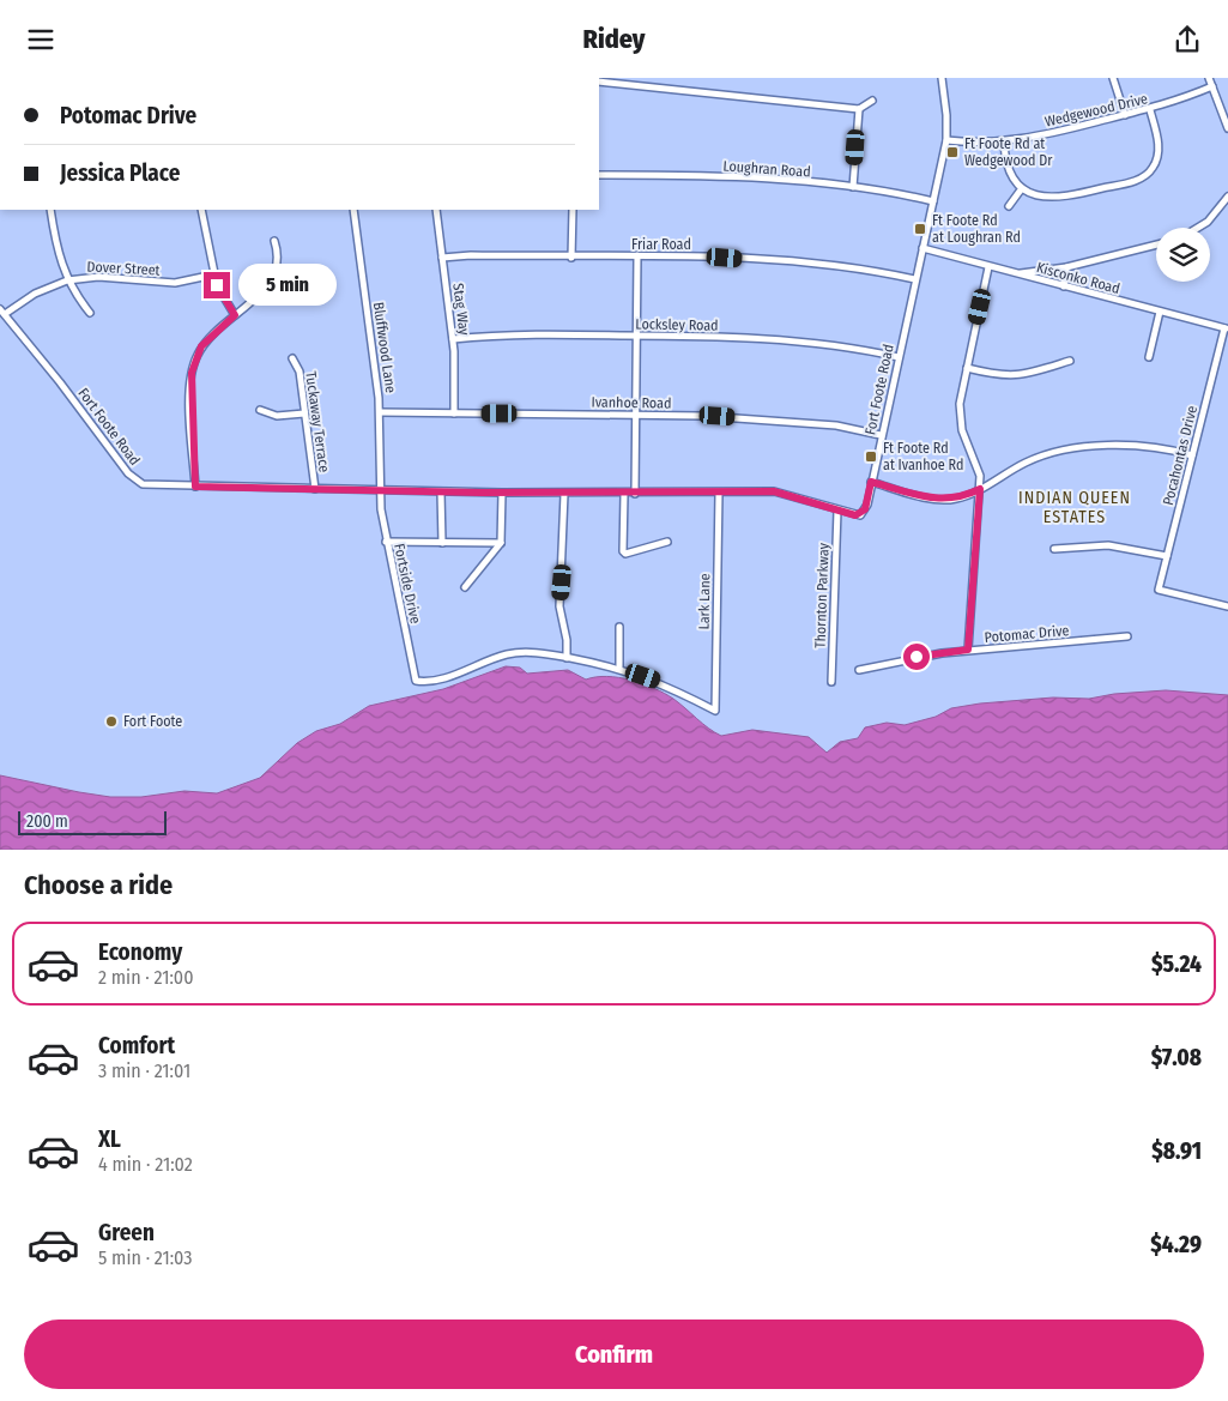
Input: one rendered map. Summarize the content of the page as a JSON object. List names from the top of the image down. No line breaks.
{"streets":{"street":["Wedgewood Drive","Loughran Road","Friar Road","Dover Street","Kisconko Road","Stag Way","Locksley Road","Bluffwood Lane","Fort Foote Road","Ivanhoe Road","Tuckaway Terrace","Pocahontas Drive","Fortside Drive","Thornton Parkway","Lark Lane","Potomac Drive"]},"crossings":[["Wedgewood Drive","Fort Foote Road"],["Loughran Road","Fort Foote Road"],["Friar Road","Stag Way"],["Friar Road","Fort Foote Road"],["Dover Street","Fort Foote Road"],["Kisconko Road","Fort Foote Road"],["Kisconko Road","Pocahontas Drive"],["Stag Way","Locksley Road"],["Stag Way","Ivanhoe Road"],["Locksley Road","Fort Foote Road"],["Bluffwood Lane","Fort Foote Road"],["Bluffwood Lane","Ivanhoe Road"],["Bluffwood Lane","Fortside Drive"],["Fort Foote Road","Ivanhoe Road"],["Fort Foote Road","Tuckaway Terrace"],["Fort Foote Road","Fortside Drive"],["Fort Foote Road","Thornton Parkway"],["Fort Foote Road","Lark Lane"]],"districts":["INDIAN QUEEN ESTATES"],"places":{"transit":["Ft Foote Rd at Wedgewood Dr","Ft Foote Rd at Loughran Rd","Ft Foote Rd at Ivanhoe Rd"],"other":["Fort Foote"]},"scale_bar":"200 m","page":{"header":"Ridey","banner":["Potomac Drive","Jessica Place"],"bubble":"5 min","scale":"200 m","heading":"Choose a ride","list":[{"name":"Economy","note":"2 min · 21:00","value":"$5.24"},{"name":"Comfort","note":"3 min · 21:01","value":"$7.08"},{"name":"XL","note":"4 min · 21:02","value":"$8.91"},{"name":"Green","note":"5 min · 21:03","value":"$4.29"}],"buttons":"Confirm"}}
